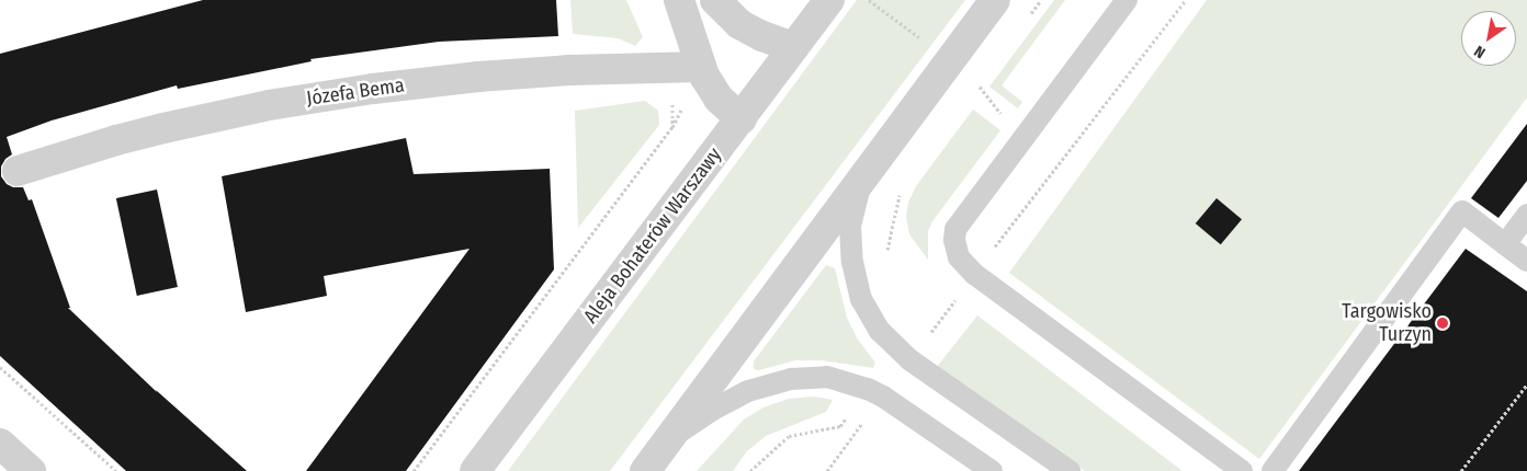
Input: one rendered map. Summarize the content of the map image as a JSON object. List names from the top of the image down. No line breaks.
{"streets":{"street":["Józefa Bema","Aleja Bohaterów Warszawy"]},"places":["Targowisko Turzyn"],"north":"bottom left"}
